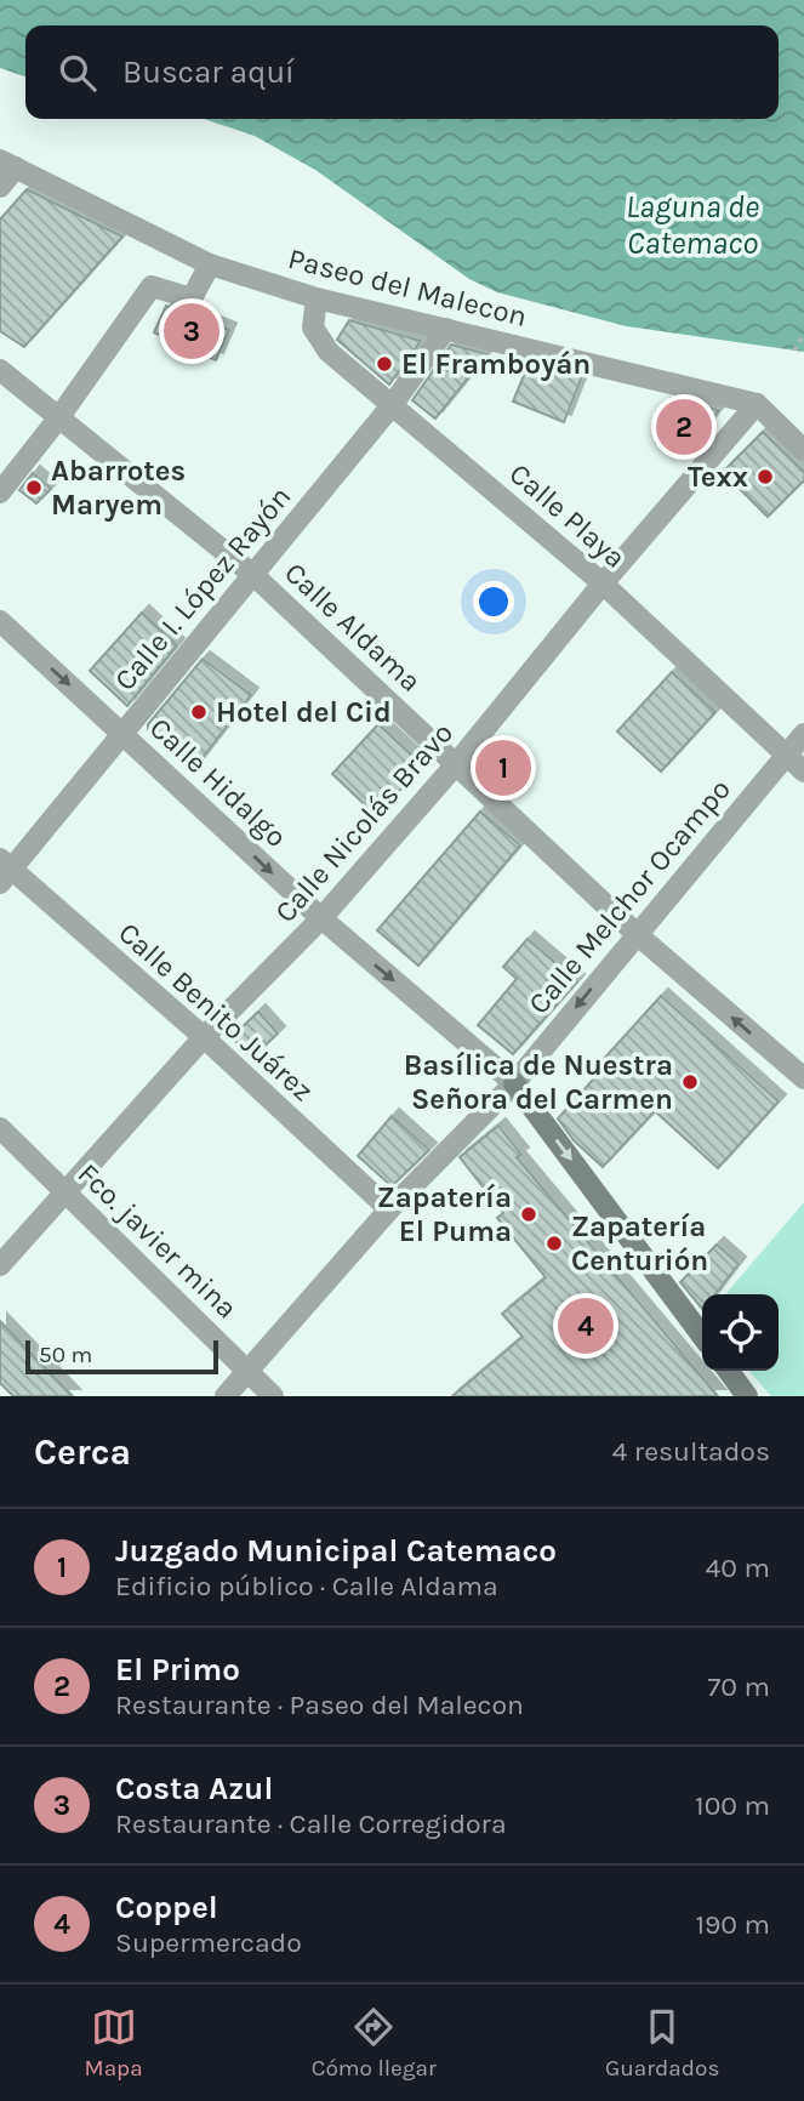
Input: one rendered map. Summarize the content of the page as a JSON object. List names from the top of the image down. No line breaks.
{"streets":{"street":["Paseo del Malecon","Calle Playa","Calle I. López Rayón","Calle Aldama","Calle Hidalgo","Calle Nicolás Bravo","Calle Melchor Ocampo","Calle Benito Juárez","Fco. javier mina"]},"crossings":[["Paseo del Malecon","Calle Playa"],["Paseo del Malecon","Calle I. López Rayón"],["Paseo del Malecon","Calle Nicolás Bravo"],["Calle Playa","Calle I. López Rayón"],["Calle Playa","Calle Nicolás Bravo"],["Calle Playa","Calle Melchor Ocampo"],["Calle I. López Rayón","Calle Aldama"],["Calle I. López Rayón","Calle Hidalgo"],["Calle I. López Rayón","Calle Benito Juárez"],["Calle Aldama","Calle Nicolás Bravo"],["Calle Aldama","Calle Melchor Ocampo"],["Calle Hidalgo","Calle Nicolás Bravo"],["Calle Hidalgo","Calle Melchor Ocampo"],["Calle Nicolás Bravo","Calle Benito Juárez"],["Calle Nicolás Bravo","Fco. javier mina"],["Calle Melchor Ocampo","Calle Benito Juárez"],["Calle Melchor Ocampo","Fco. javier mina"]],"one_way":["Calle Hidalgo"],"water":["Laguna de Catemaco"],"places":["El Framboyán","Texx","Abarrotes Maryem","Hotel del Cid","Basílica de Nuestra Señora del Carmen","Zapatería El Puma","Zapatería Centurión"],"scale_bar":"50 m","page":{"search":"Buscar aquí","pins":["3","2","1","4"],"scale":"50 m","heading":["Cerca","4 resultados"],"list":[{"mark":"1","name":"Juzgado Municipal Catemaco","note":"Edificio público · Calle Aldama","value":"40 m"},{"mark":"2","name":"El Primo","note":"Restaurante · Paseo del Malecon","value":"70 m"},{"mark":"3","name":"Costa Azul","note":"Restaurante · Calle Corregidora","value":"100 m"},{"mark":"4","name":"Coppel","note":"Supermercado","value":"190 m"}],"nav":["Mapa","Cómo llegar","Guardados"]}}
